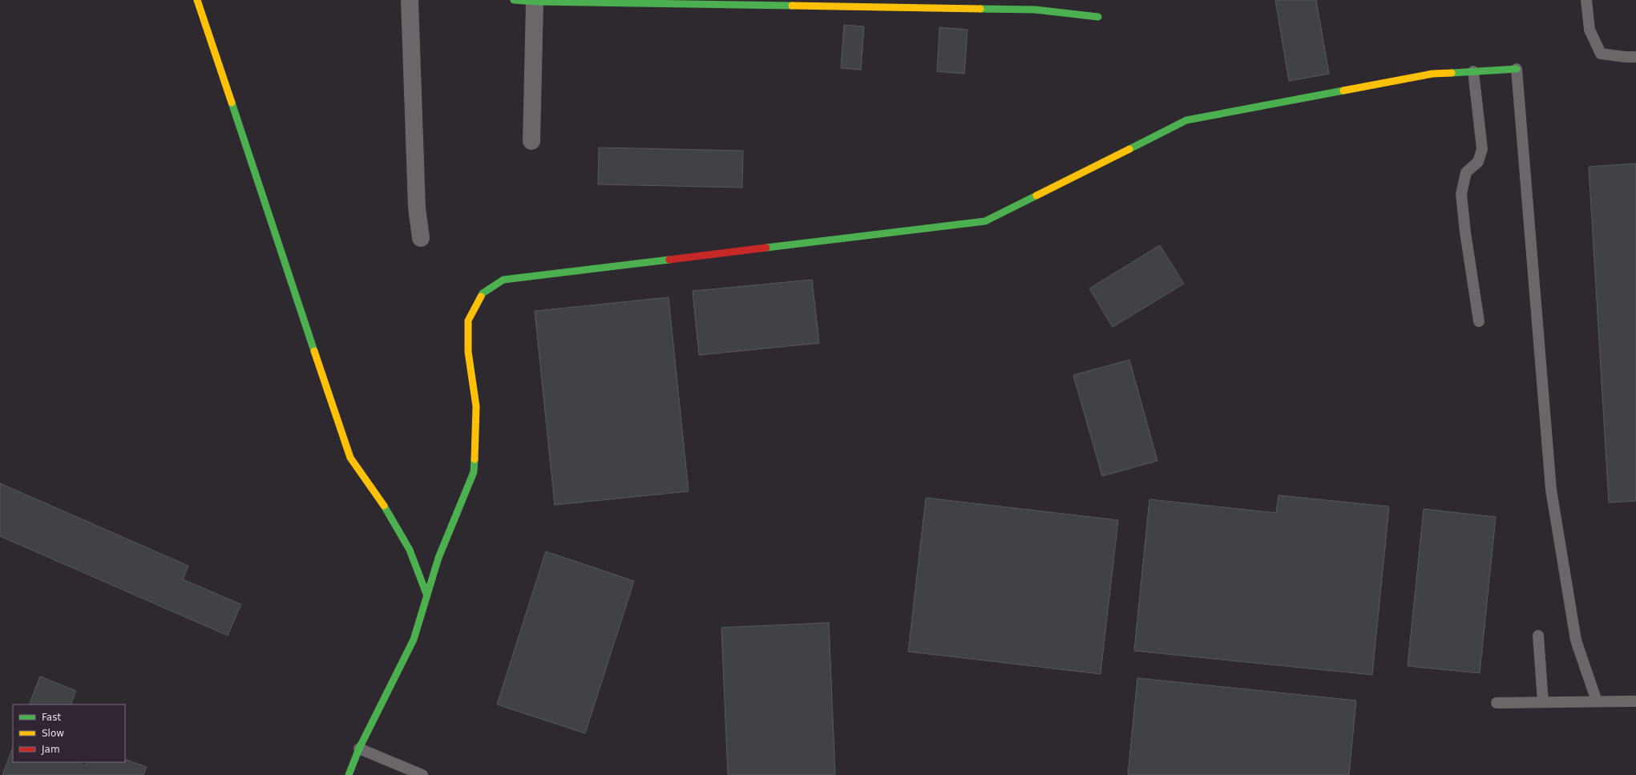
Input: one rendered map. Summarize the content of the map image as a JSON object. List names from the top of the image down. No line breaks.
{"legend":["Fast","Slow","Jam"]}
